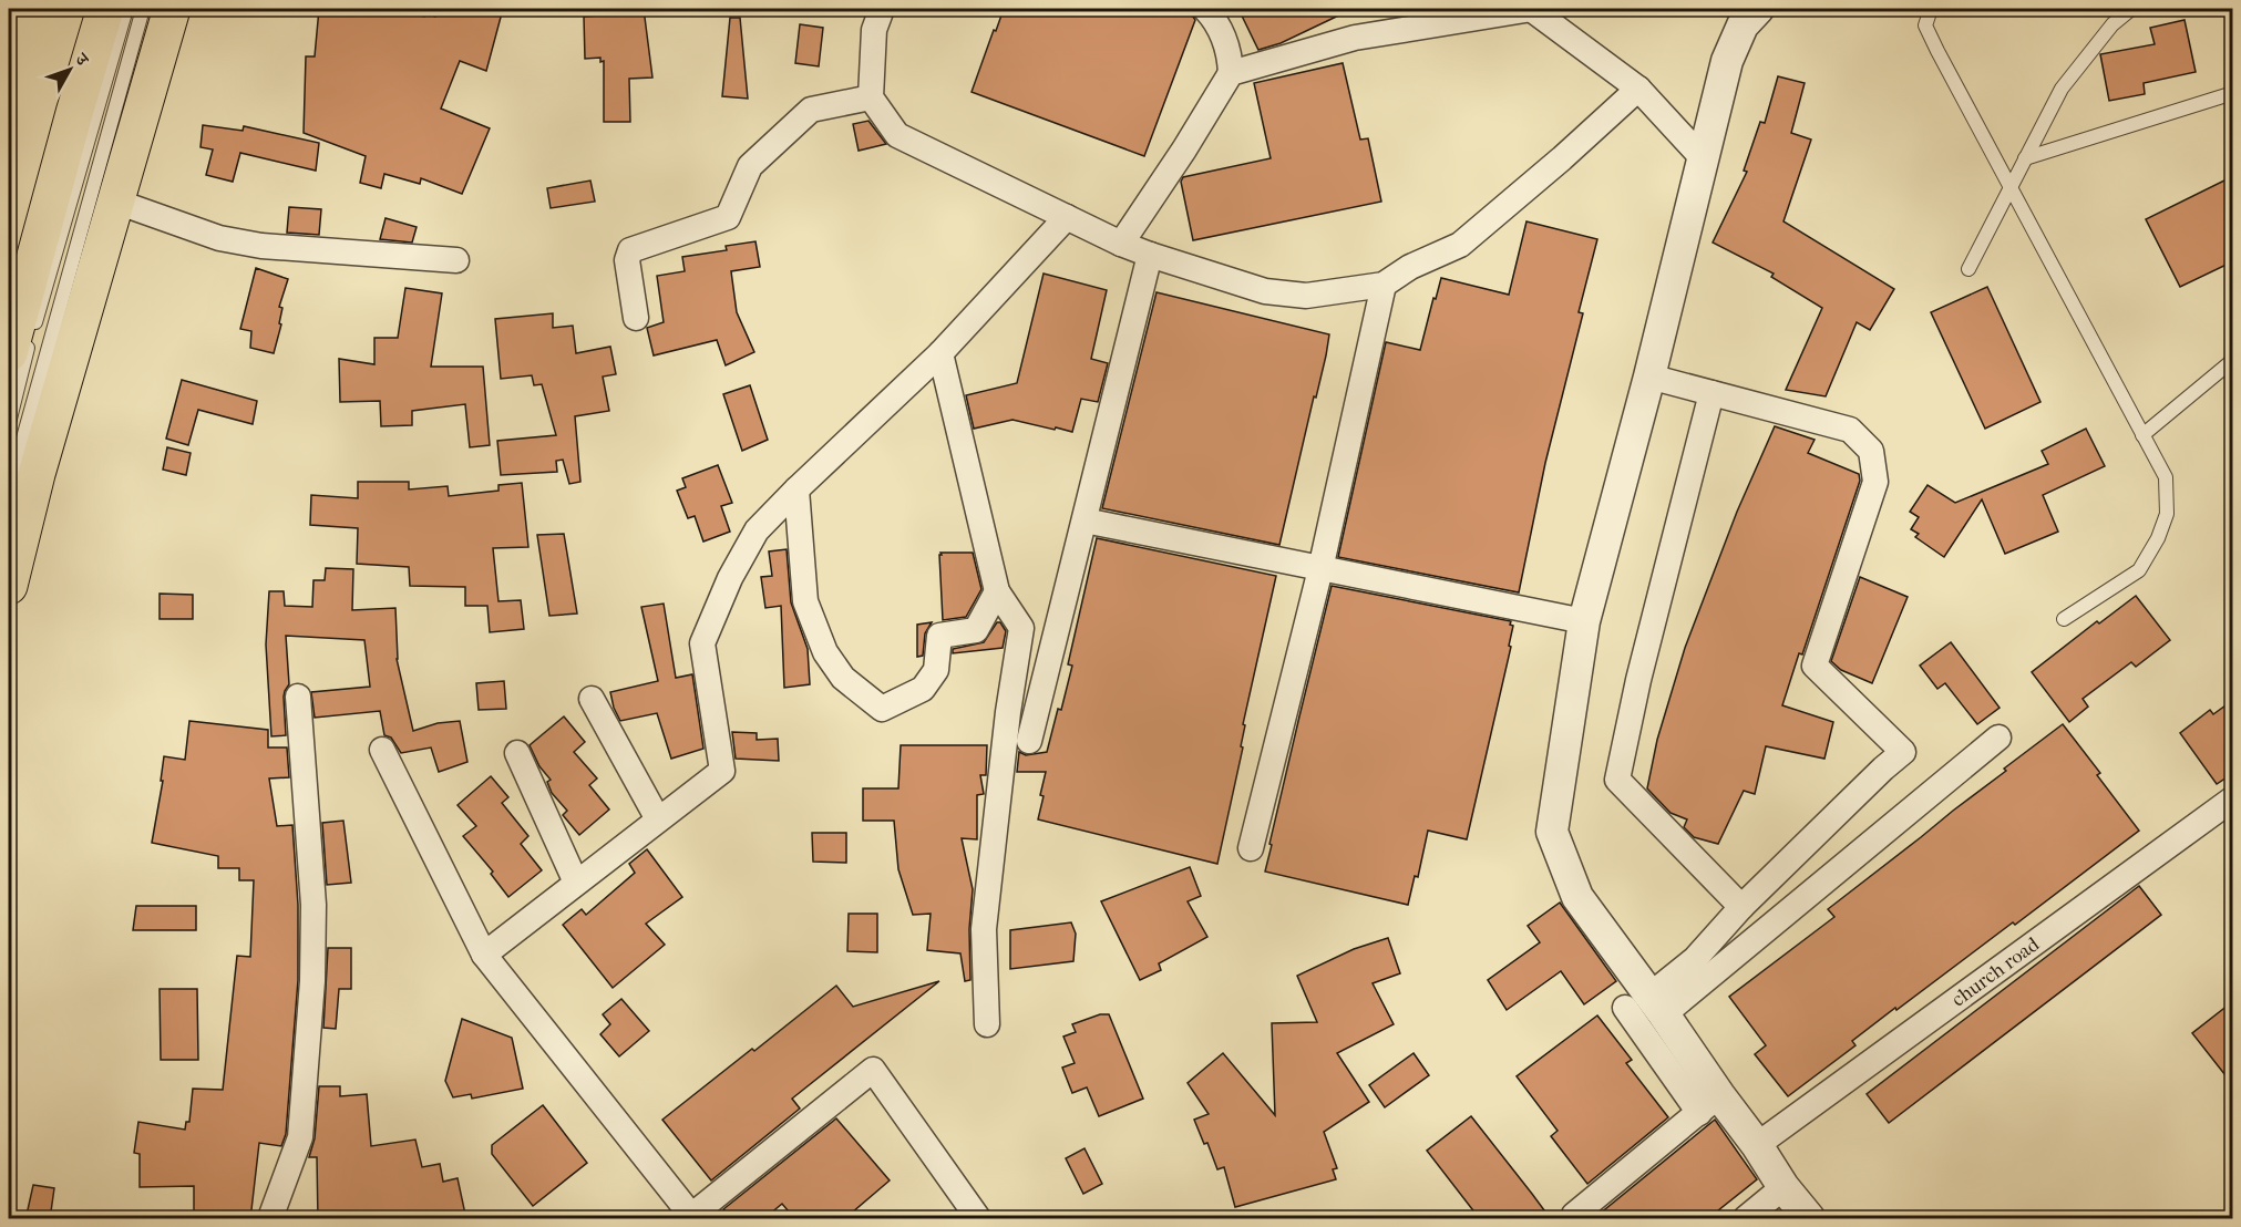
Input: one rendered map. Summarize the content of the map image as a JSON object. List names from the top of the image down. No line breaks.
{"streets":{"street":["church road"]},"north":"top right"}
